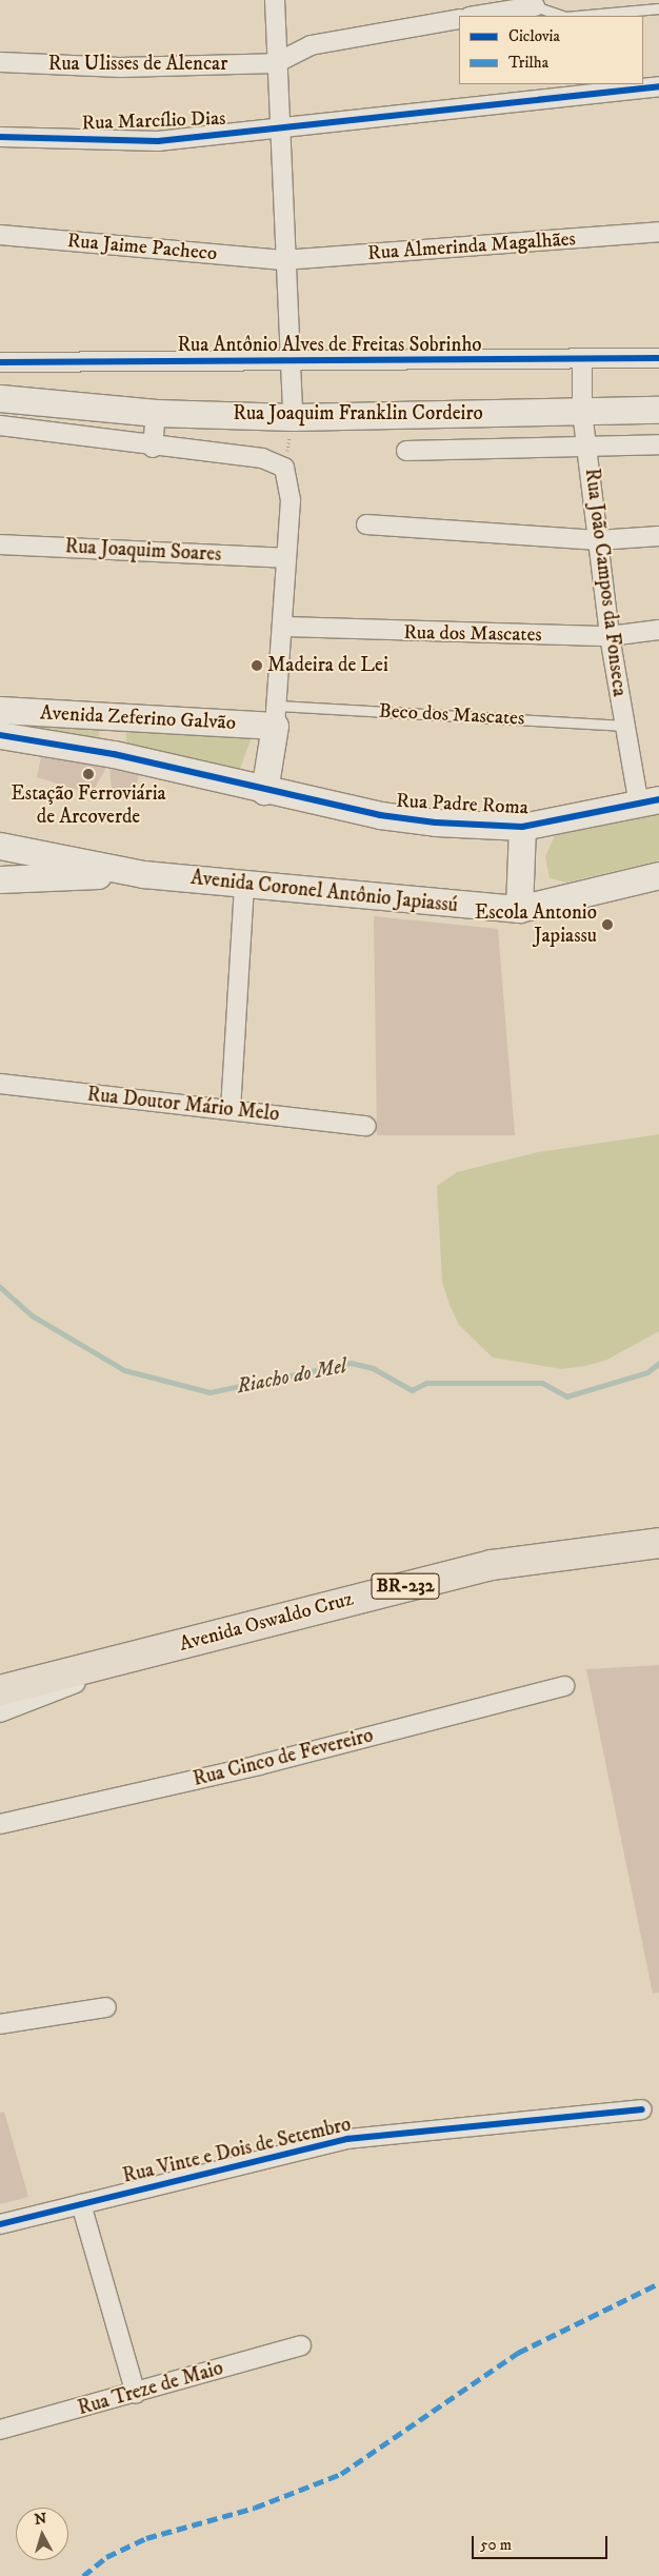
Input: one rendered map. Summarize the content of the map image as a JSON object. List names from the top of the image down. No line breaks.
{"streets":{"highway":["BR-232","Avenida Oswaldo Cruz"],"street":["Rua Ulisses de Alencar","Rua Marcílio Dias","Rua Almerinda Magalhães","Rua Jaime Pacheco","Rua Antônio Alves de Freitas Sobrinho","Rua Joaquim Franklin Cordeiro","Rua Joaquim Soares","Rua João Campos da Fonseca","Rua dos Mascates","Avenida Zeferino Galvão","Rua Padre Roma","Avenida Coronel Antônio Japiassú","Rua Doutor Mário Melo","Rua Cinco de Fevereiro","Rua Vinte e Dois de Setembro","Rua Treze de Maio"],"lane":["Beco dos Mascates"]},"crossings":[["Rua Almerinda Magalhães","Rua Jaime Pacheco"],["Rua Antônio Alves de Freitas Sobrinho","Rua João Campos da Fonseca"],["Rua Joaquim Franklin Cordeiro","Rua João Campos da Fonseca"],["Rua João Campos da Fonseca","Rua dos Mascates"],["Rua João Campos da Fonseca","Beco dos Mascates"],["Rua João Campos da Fonseca","Rua Padre Roma"],["Beco dos Mascates","Avenida Zeferino Galvão"],["Avenida Zeferino Galvão","Rua Padre Roma"]],"water":["Riacho do Mel"],"places":["Madeira de Lei","Estação Ferroviária de Arcoverde","Escola Antonio Japiassu"],"legend":["Ciclovia","Trilha"],"scale_bar":"50 m","north":"top"}
